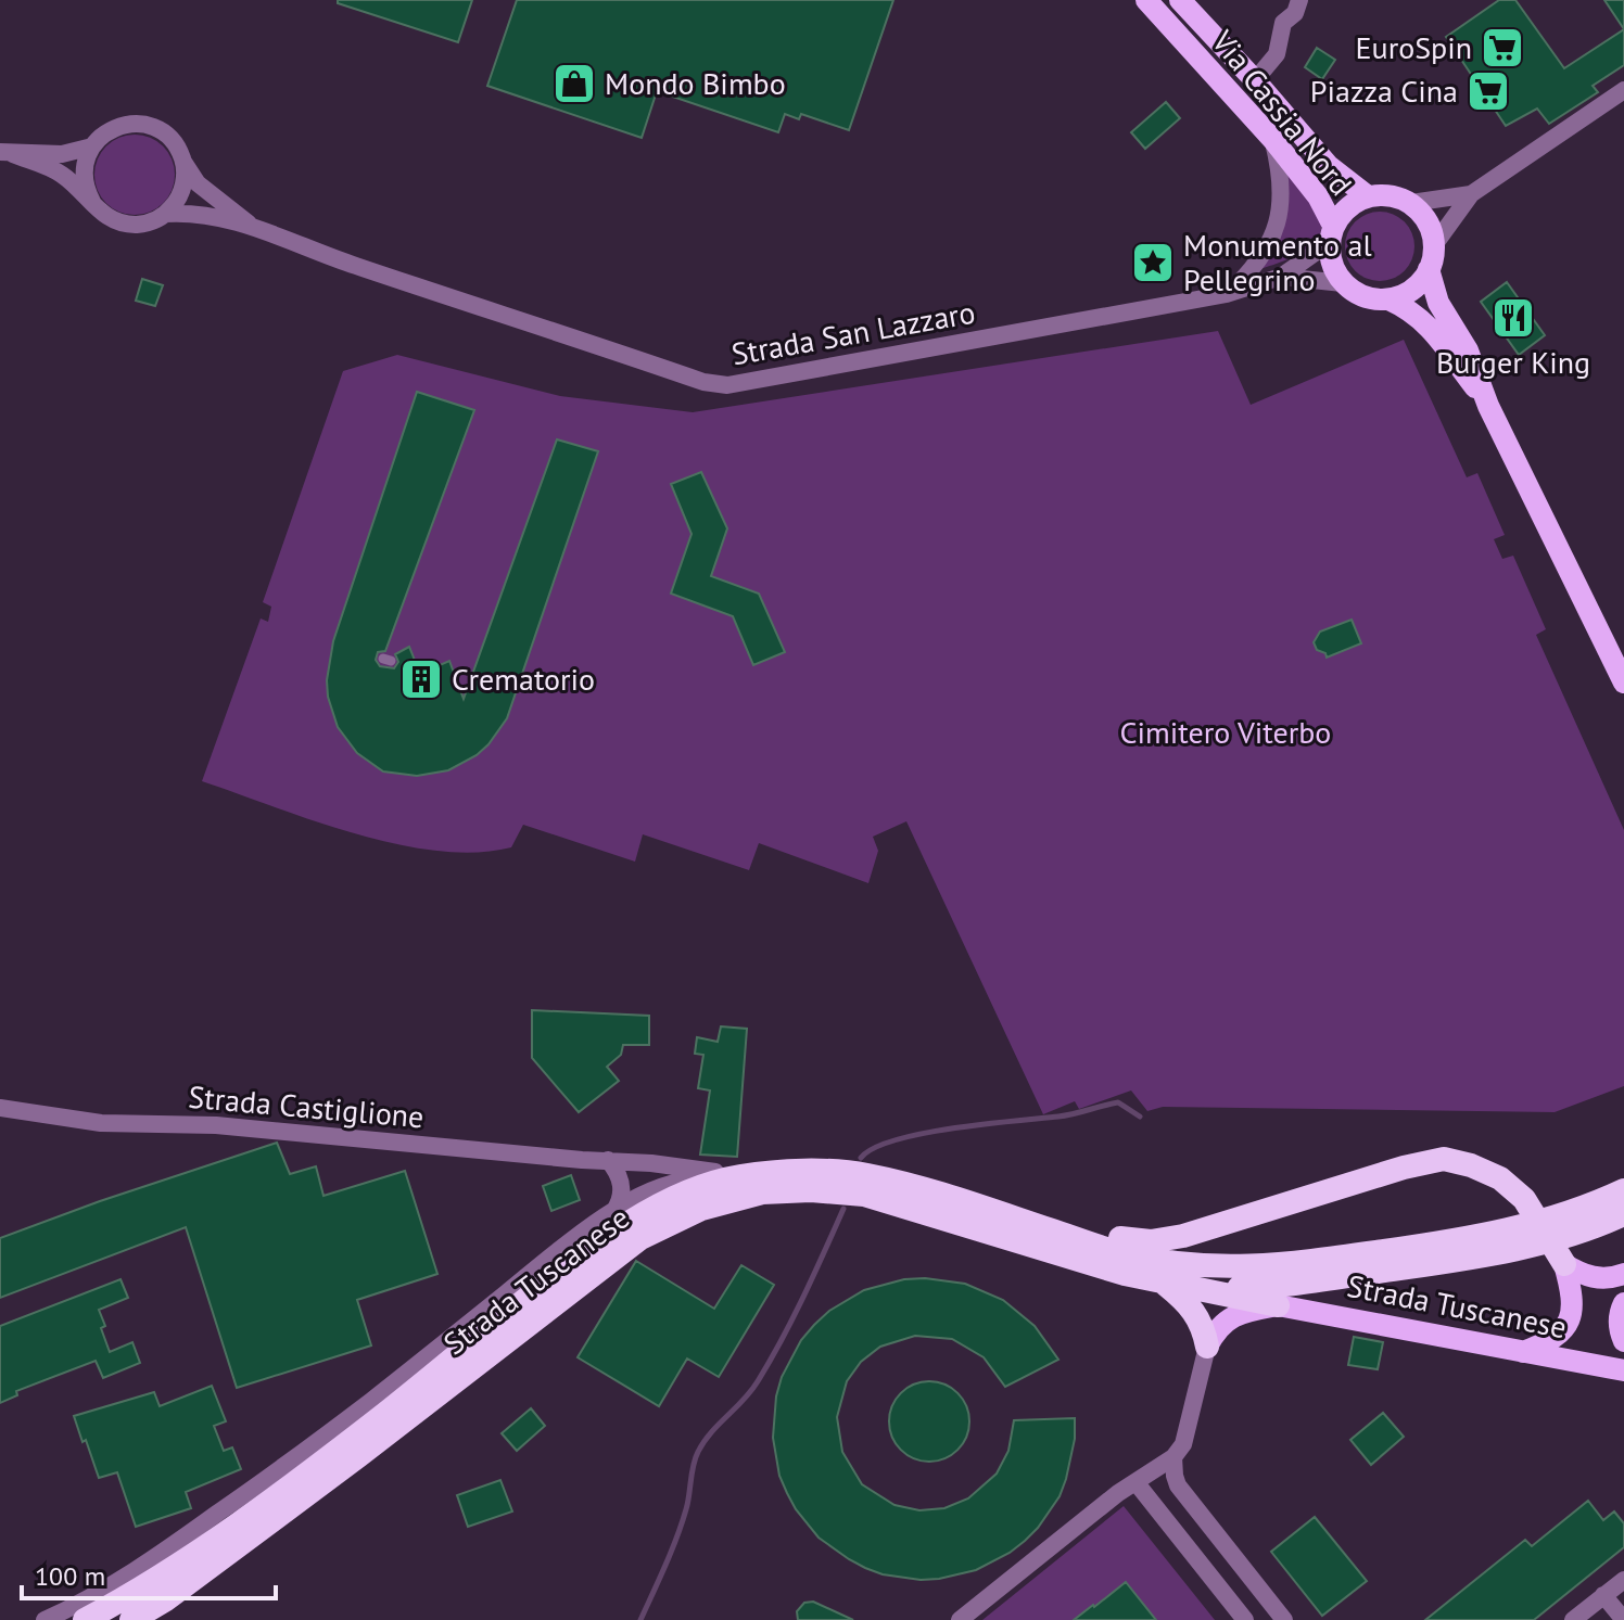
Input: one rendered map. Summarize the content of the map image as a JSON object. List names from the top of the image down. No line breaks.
{"streets":{"highway":["Strada Tuscanese"],"main road":["Via Cassia Nord"],"street":["Strada San Lazzaro","Strada Castiglione"]},"crossings":[["Via Cassia Nord","Strada San Lazzaro"],["Strada Castiglione","Strada Tuscanese"]],"parks":["Cimitero Viterbo"],"places":{"supermarket":["EuroSpin","Piazza Cina"],"shop":["Mondo Bimbo"],"place":["Monumento al Pellegrino"],"restaurant":["Burger King"],"building":["Crematorio"]},"scale_bar":"100 m"}
